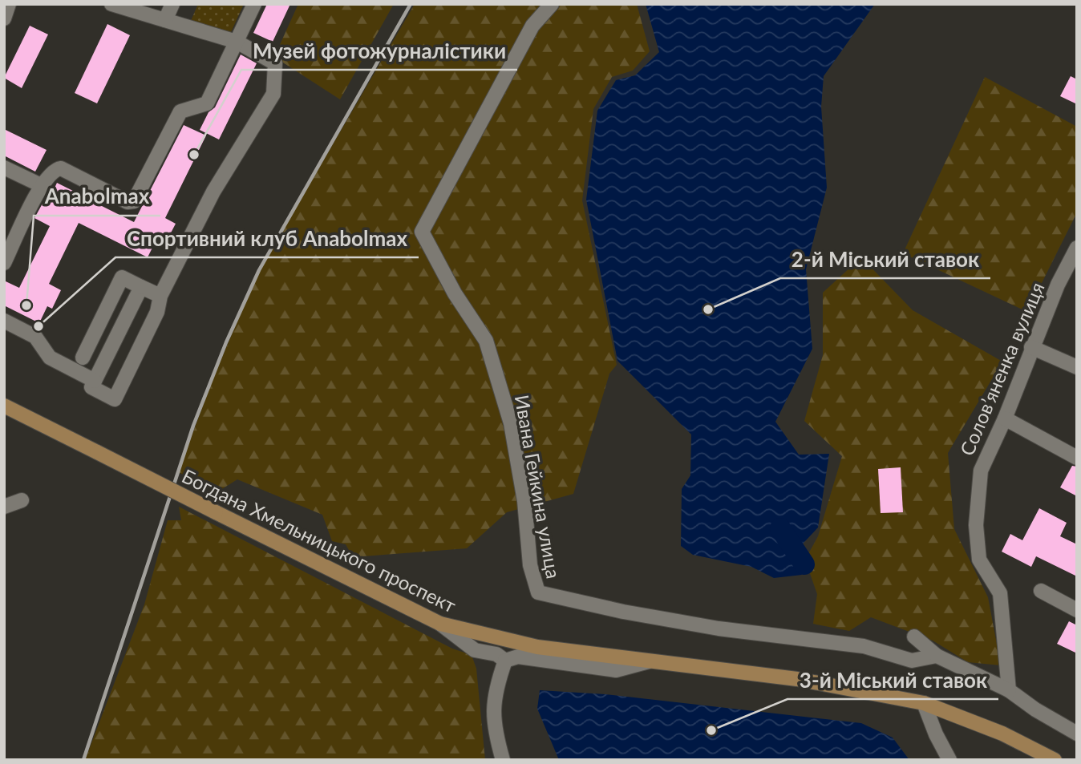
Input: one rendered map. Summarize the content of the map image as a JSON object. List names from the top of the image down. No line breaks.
{"streets":{"main road":["Богдана Хмельницького проспект"],"street":["Солов’яненка вулиця","Ивана Гейкина улица"]},"places":["Музей фотожурналістики","Anabolmax","2-й Міський ставок","Спортивний клуб Anabolmax","3-й Міський ставок"]}
